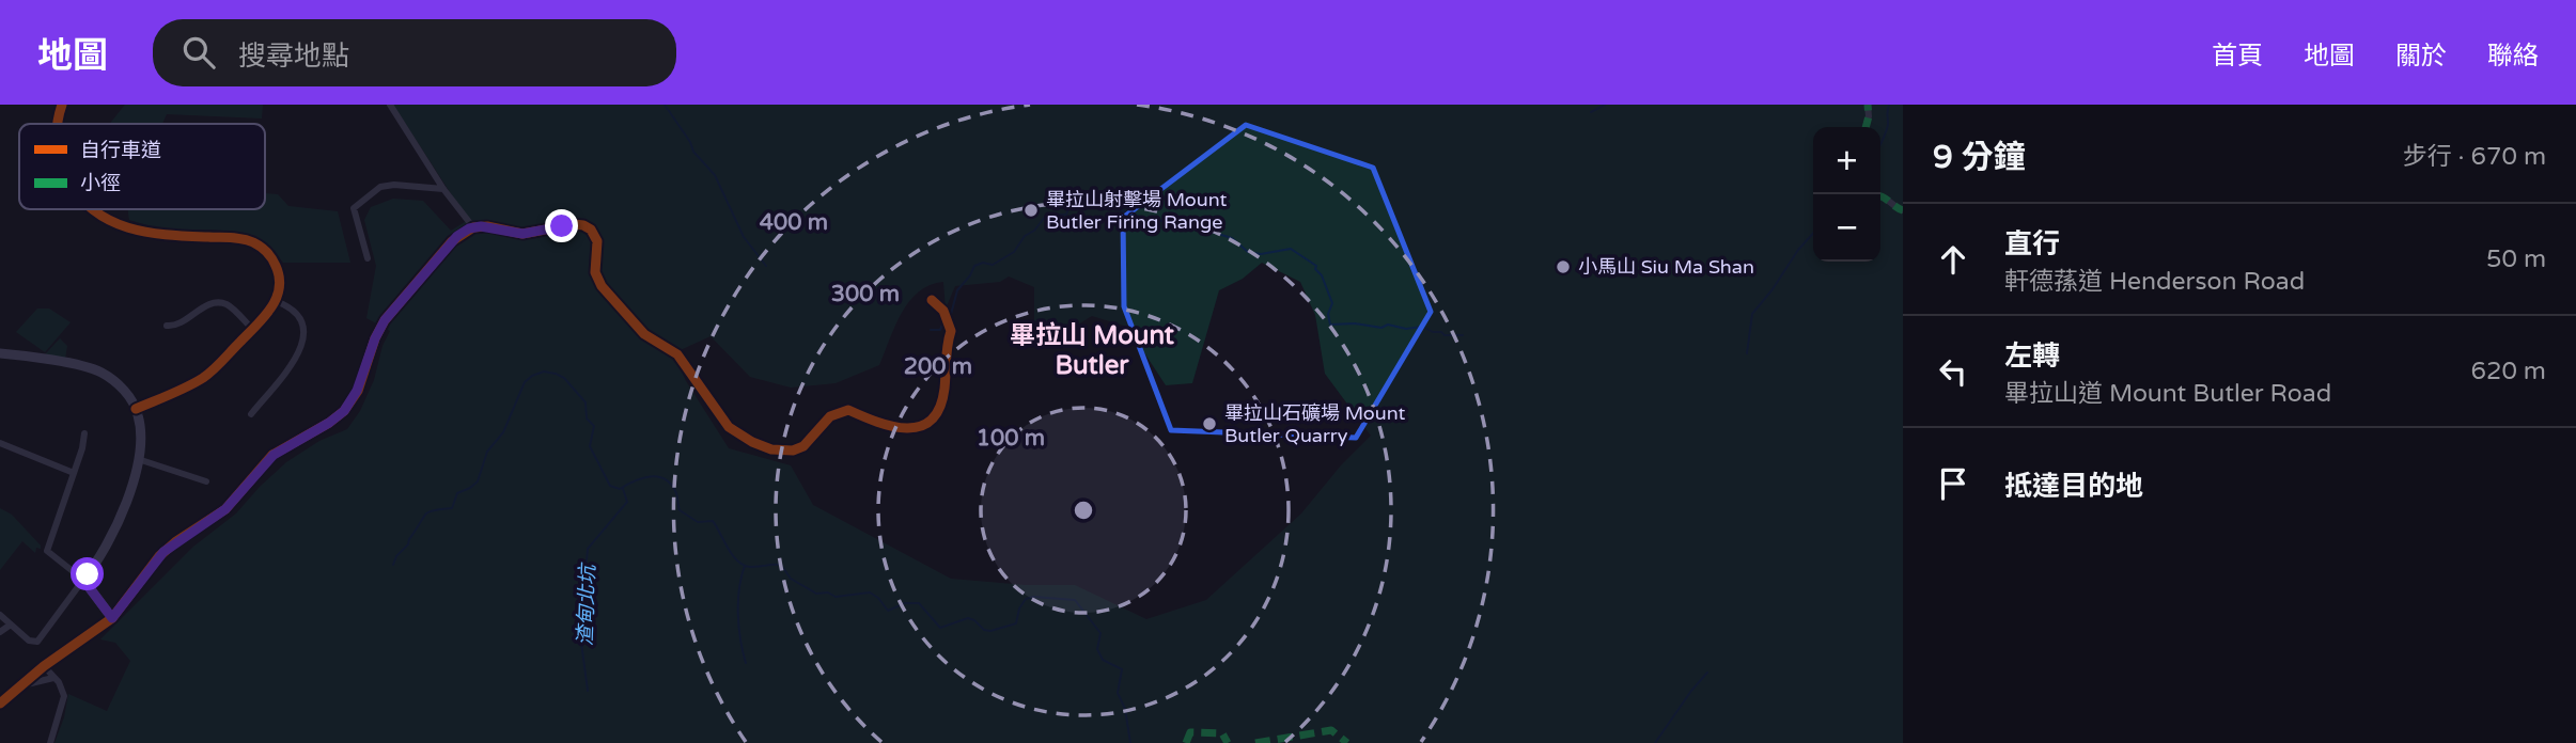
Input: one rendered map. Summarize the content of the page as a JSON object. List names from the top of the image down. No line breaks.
{"districts":["畢拉山 Mount Butler"],"water":["渣甸北坑"],"places":["畢拉山射擊場 Mount Butler Firing Range","小馬山 Siu Ma Shan","畢拉山石礦場 Mount Butler Quarry"],"legend":["自行車道","小徑"],"page":{"header":"地圖","search":"搜尋地點","nav":["首頁","地圖","關於","聯絡"],"heading":["9 分鐘","步行 · 670 m"],"map_buttons":["+","−"],"list":[["直行","軒德蓀道 Henderson Road","50 m"],["左轉","畢拉山道 Mount Butler Road","620 m"],"抵達目的地"]},"rings":["400 m","300 m","200 m","100 m"]}
